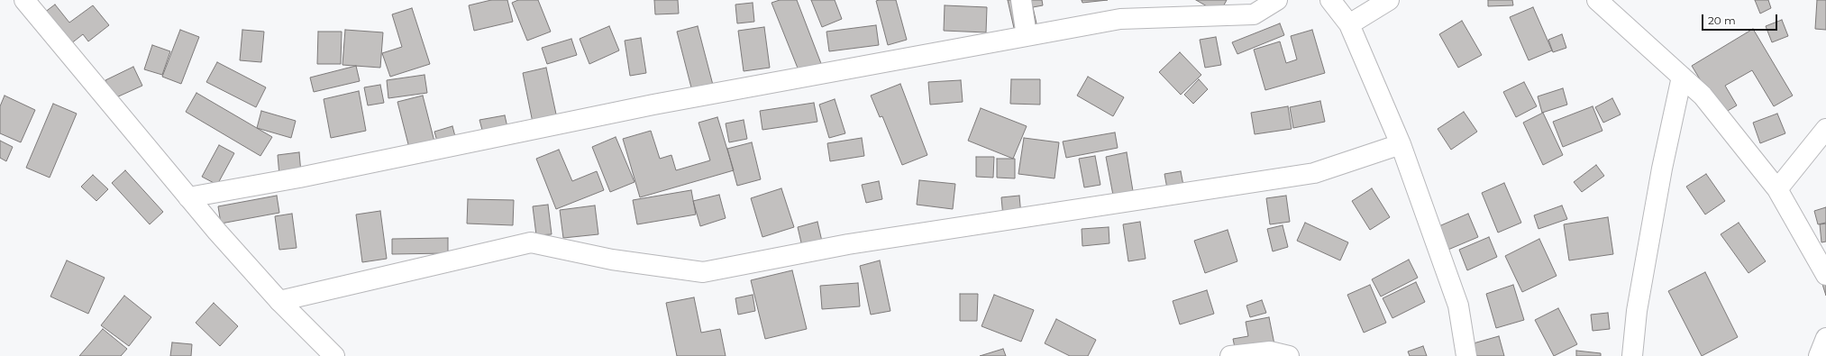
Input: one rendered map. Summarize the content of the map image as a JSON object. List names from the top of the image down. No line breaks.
{"scale_bar":"20 m"}
